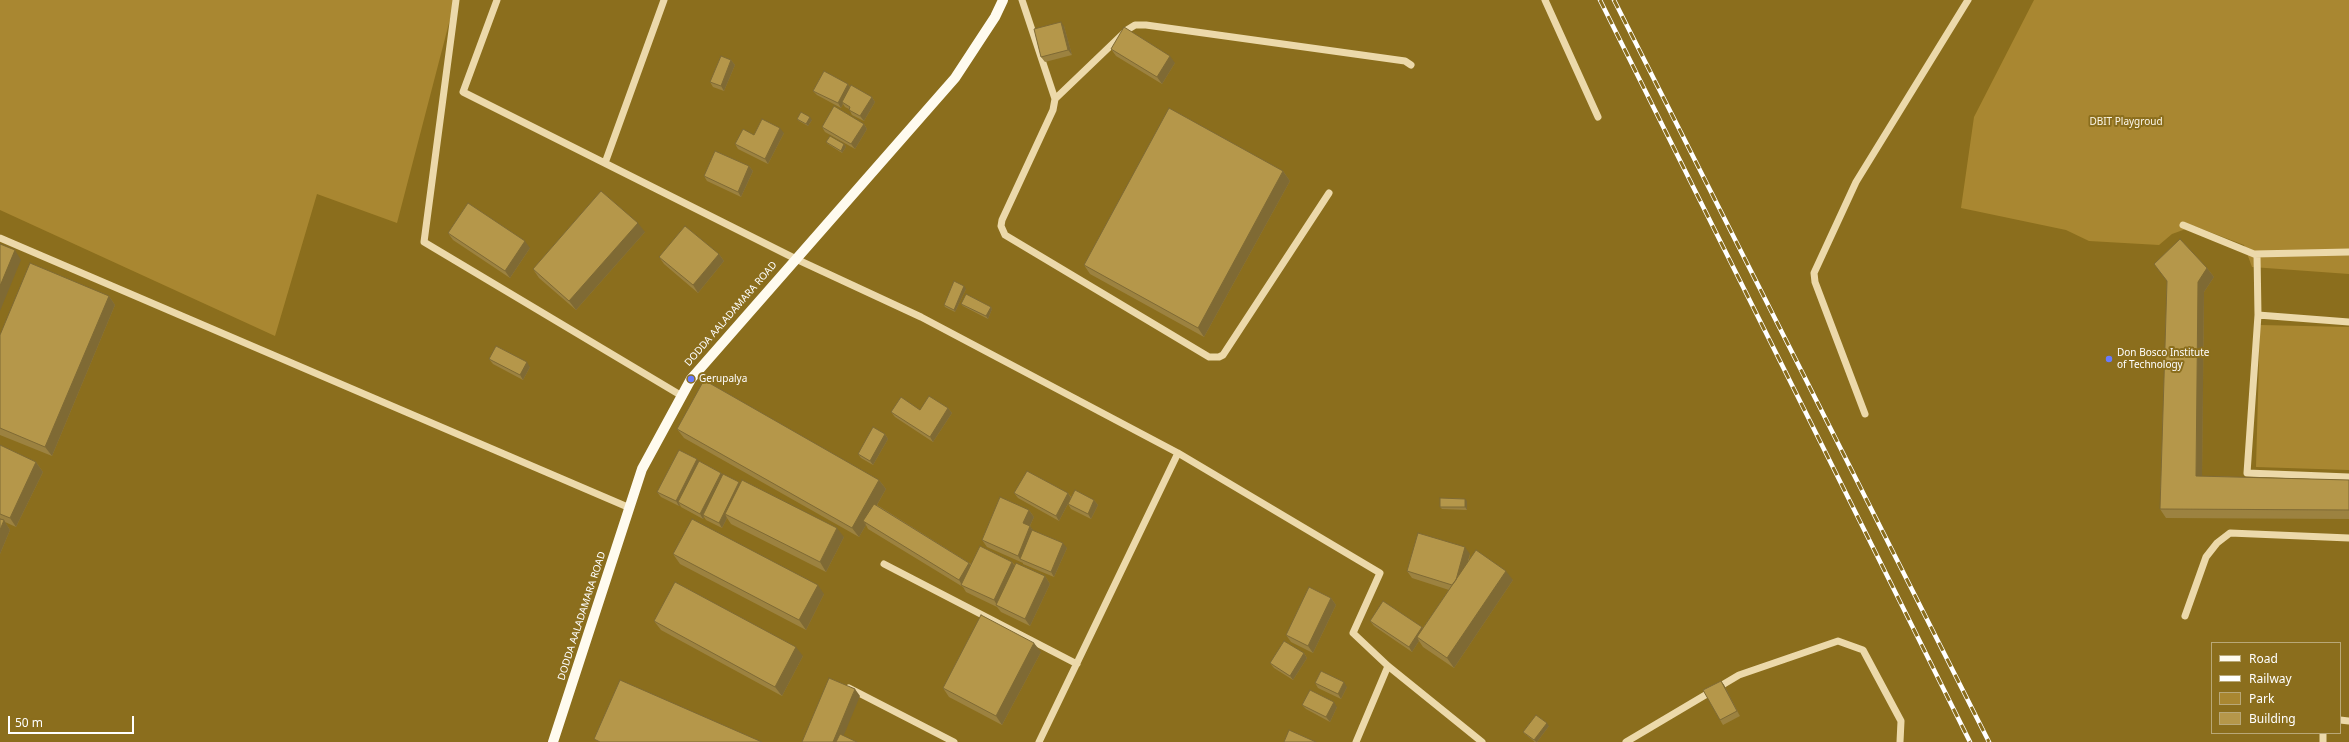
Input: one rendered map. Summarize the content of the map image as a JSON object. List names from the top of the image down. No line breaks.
{"streets":{"main road":["DODDA AALADAMARA ROAD"]},"parks":["DBIT Playgroud"],"places":["Don Bosco Institute of Technology","Gerupalya"],"legend":["Road","Railway","Park","Building"],"scale_bar":"50 m"}
